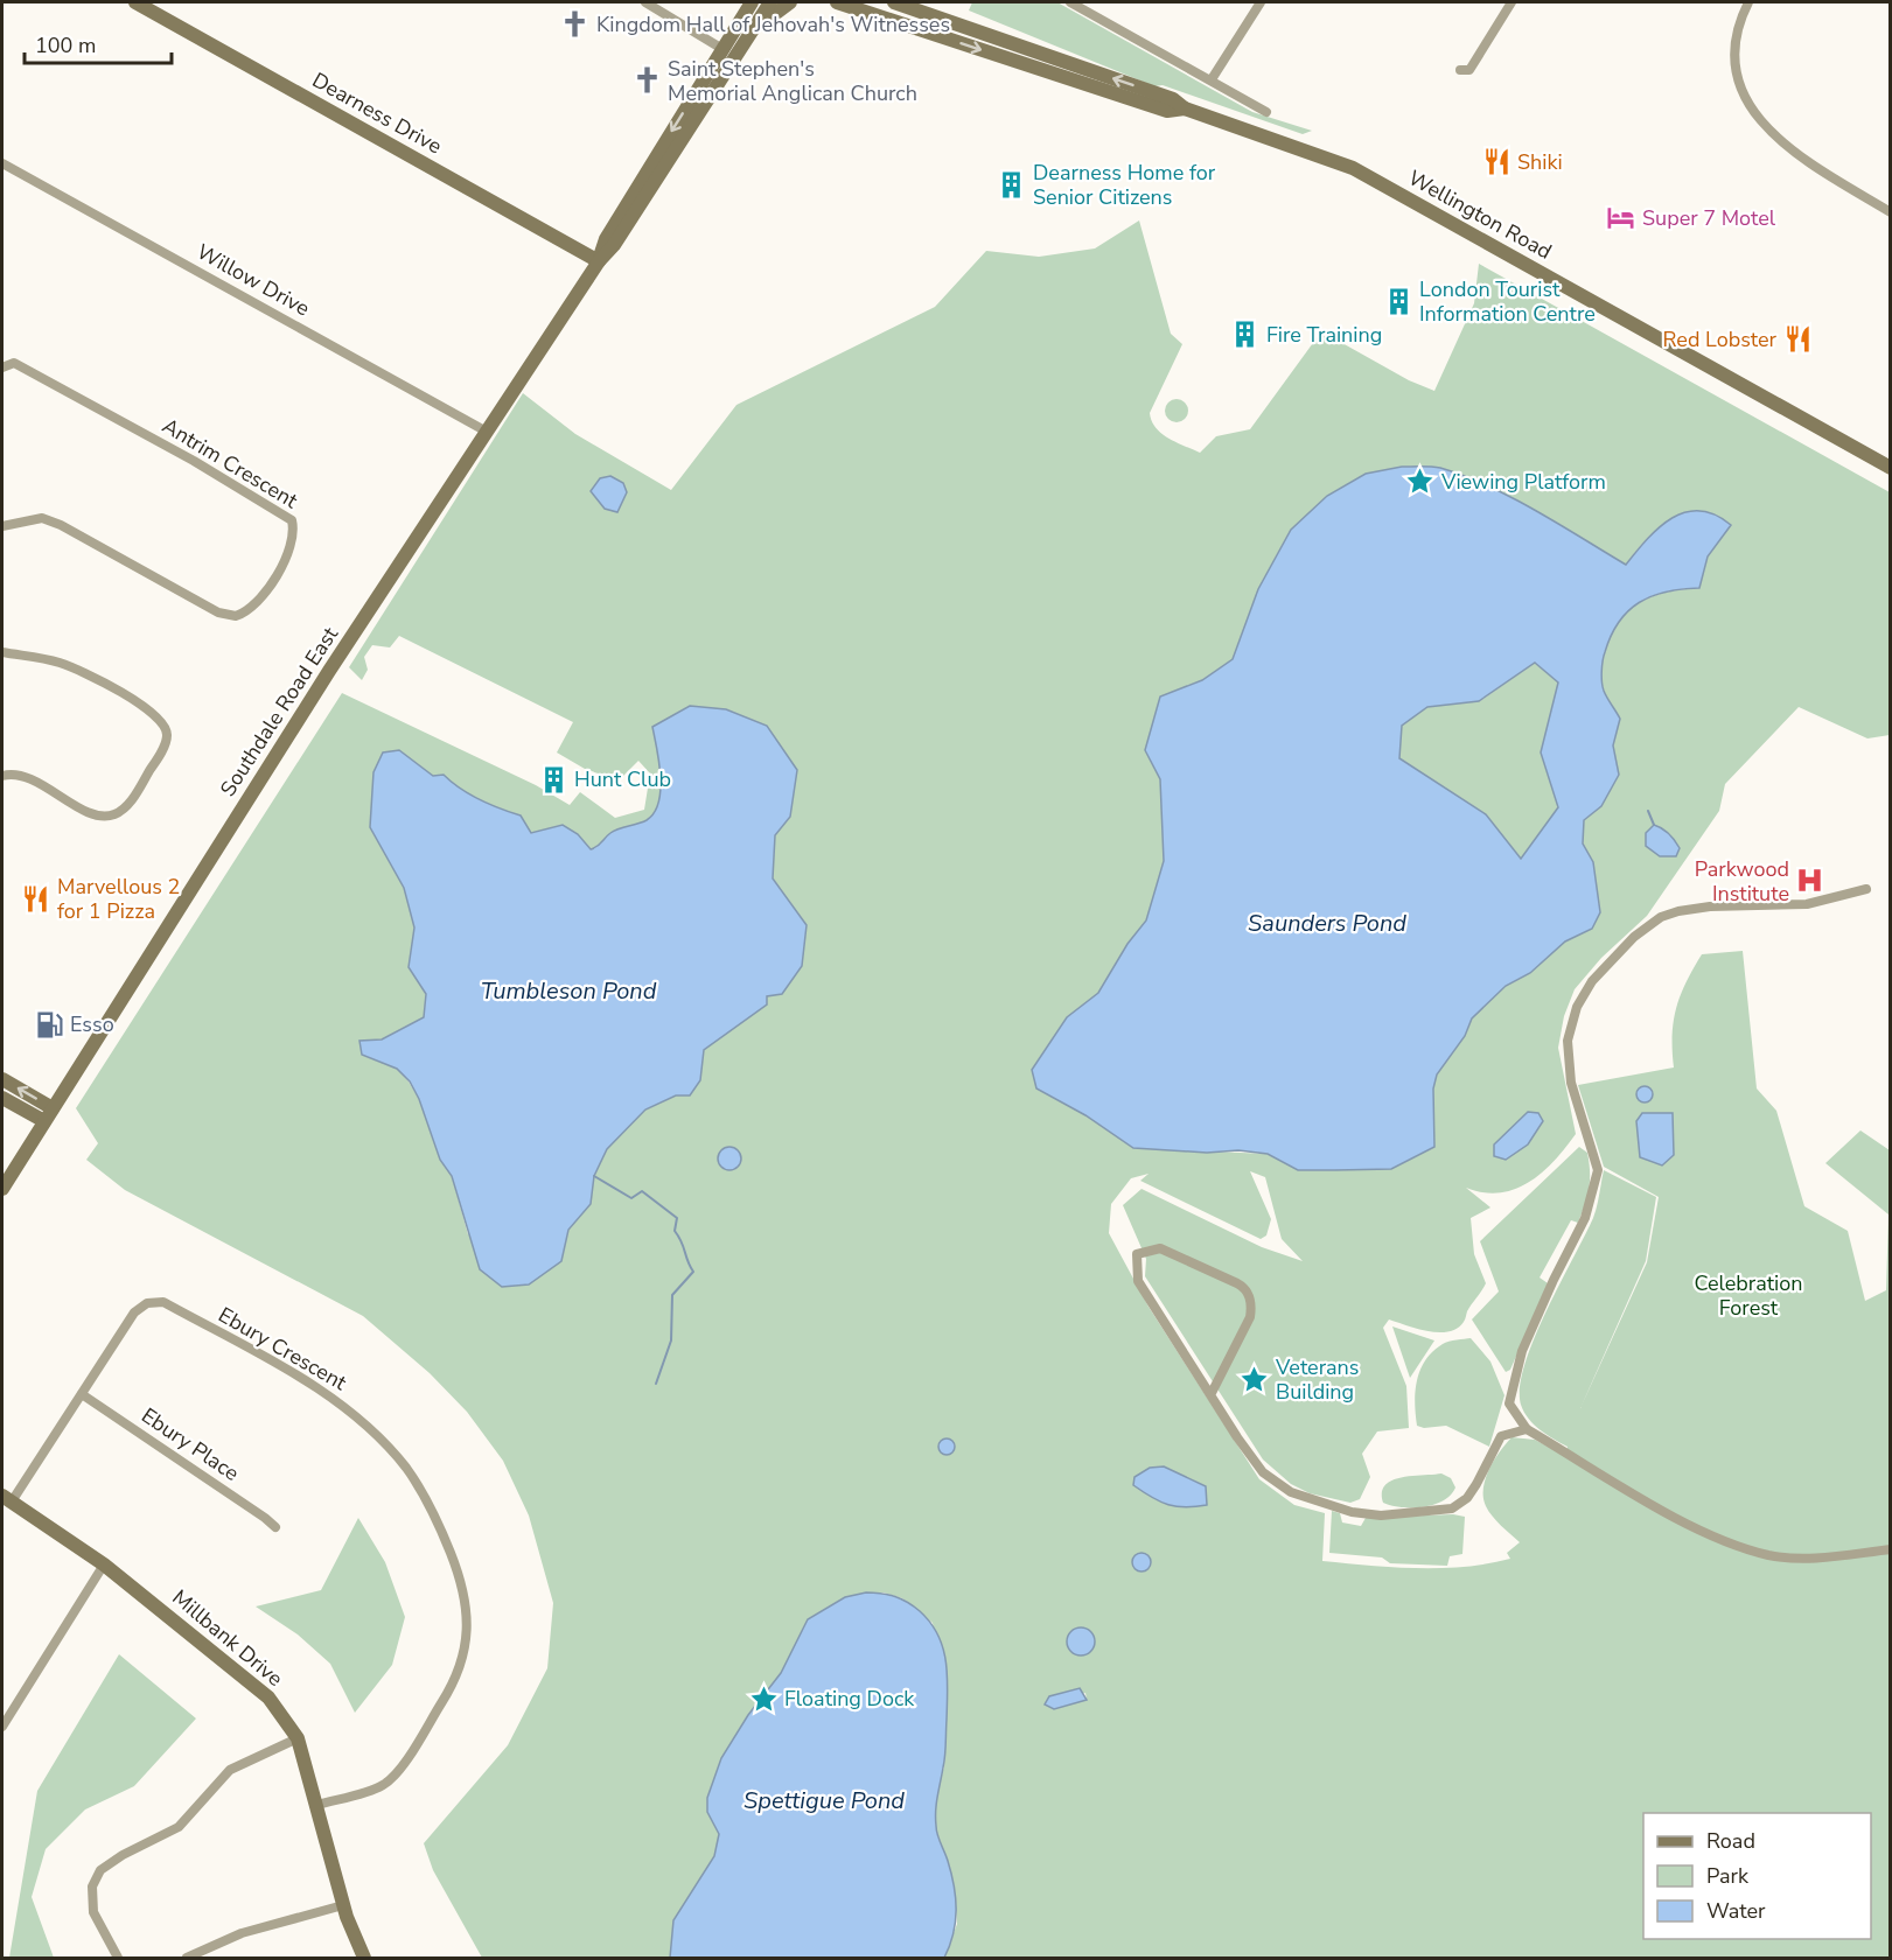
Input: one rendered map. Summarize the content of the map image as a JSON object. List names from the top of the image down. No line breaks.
{"streets":{"main road":["Dearness Drive","Wellington Road","Southdale Road East","Millbank Drive"],"street":["Willow Drive","Antrim Crescent","Ebury Crescent","Ebury Place"]},"crossings":[["Dearness Drive","Southdale Road East"],["Willow Drive","Southdale Road East"],["Ebury Crescent","Ebury Place"],["Ebury Crescent","Millbank Drive"]],"water":["Saunders Pond","Tumbleson Pond","Spettigue Pond"],"parks":["Celebration Forest"],"places":{"church":["Kingdom Hall of Jehovah's Witnesses","Saint Stephen's Memorial Anglican Church"],"restaurant":["Shiki","Red Lobster","Marvellous 2 for 1 Pizza"],"building":["Dearness Home for Senior Citizens","London Tourist Information Centre","Fire Training","Hunt Club"],"hotel":["Super 7 Motel"],"place":["Viewing Platform","Veterans Building","Floating Dock"],"hospital":["Parkwood Institute"],"fuel station":["Esso"]},"legend":["Road","Park","Water"],"scale_bar":"100 m"}
